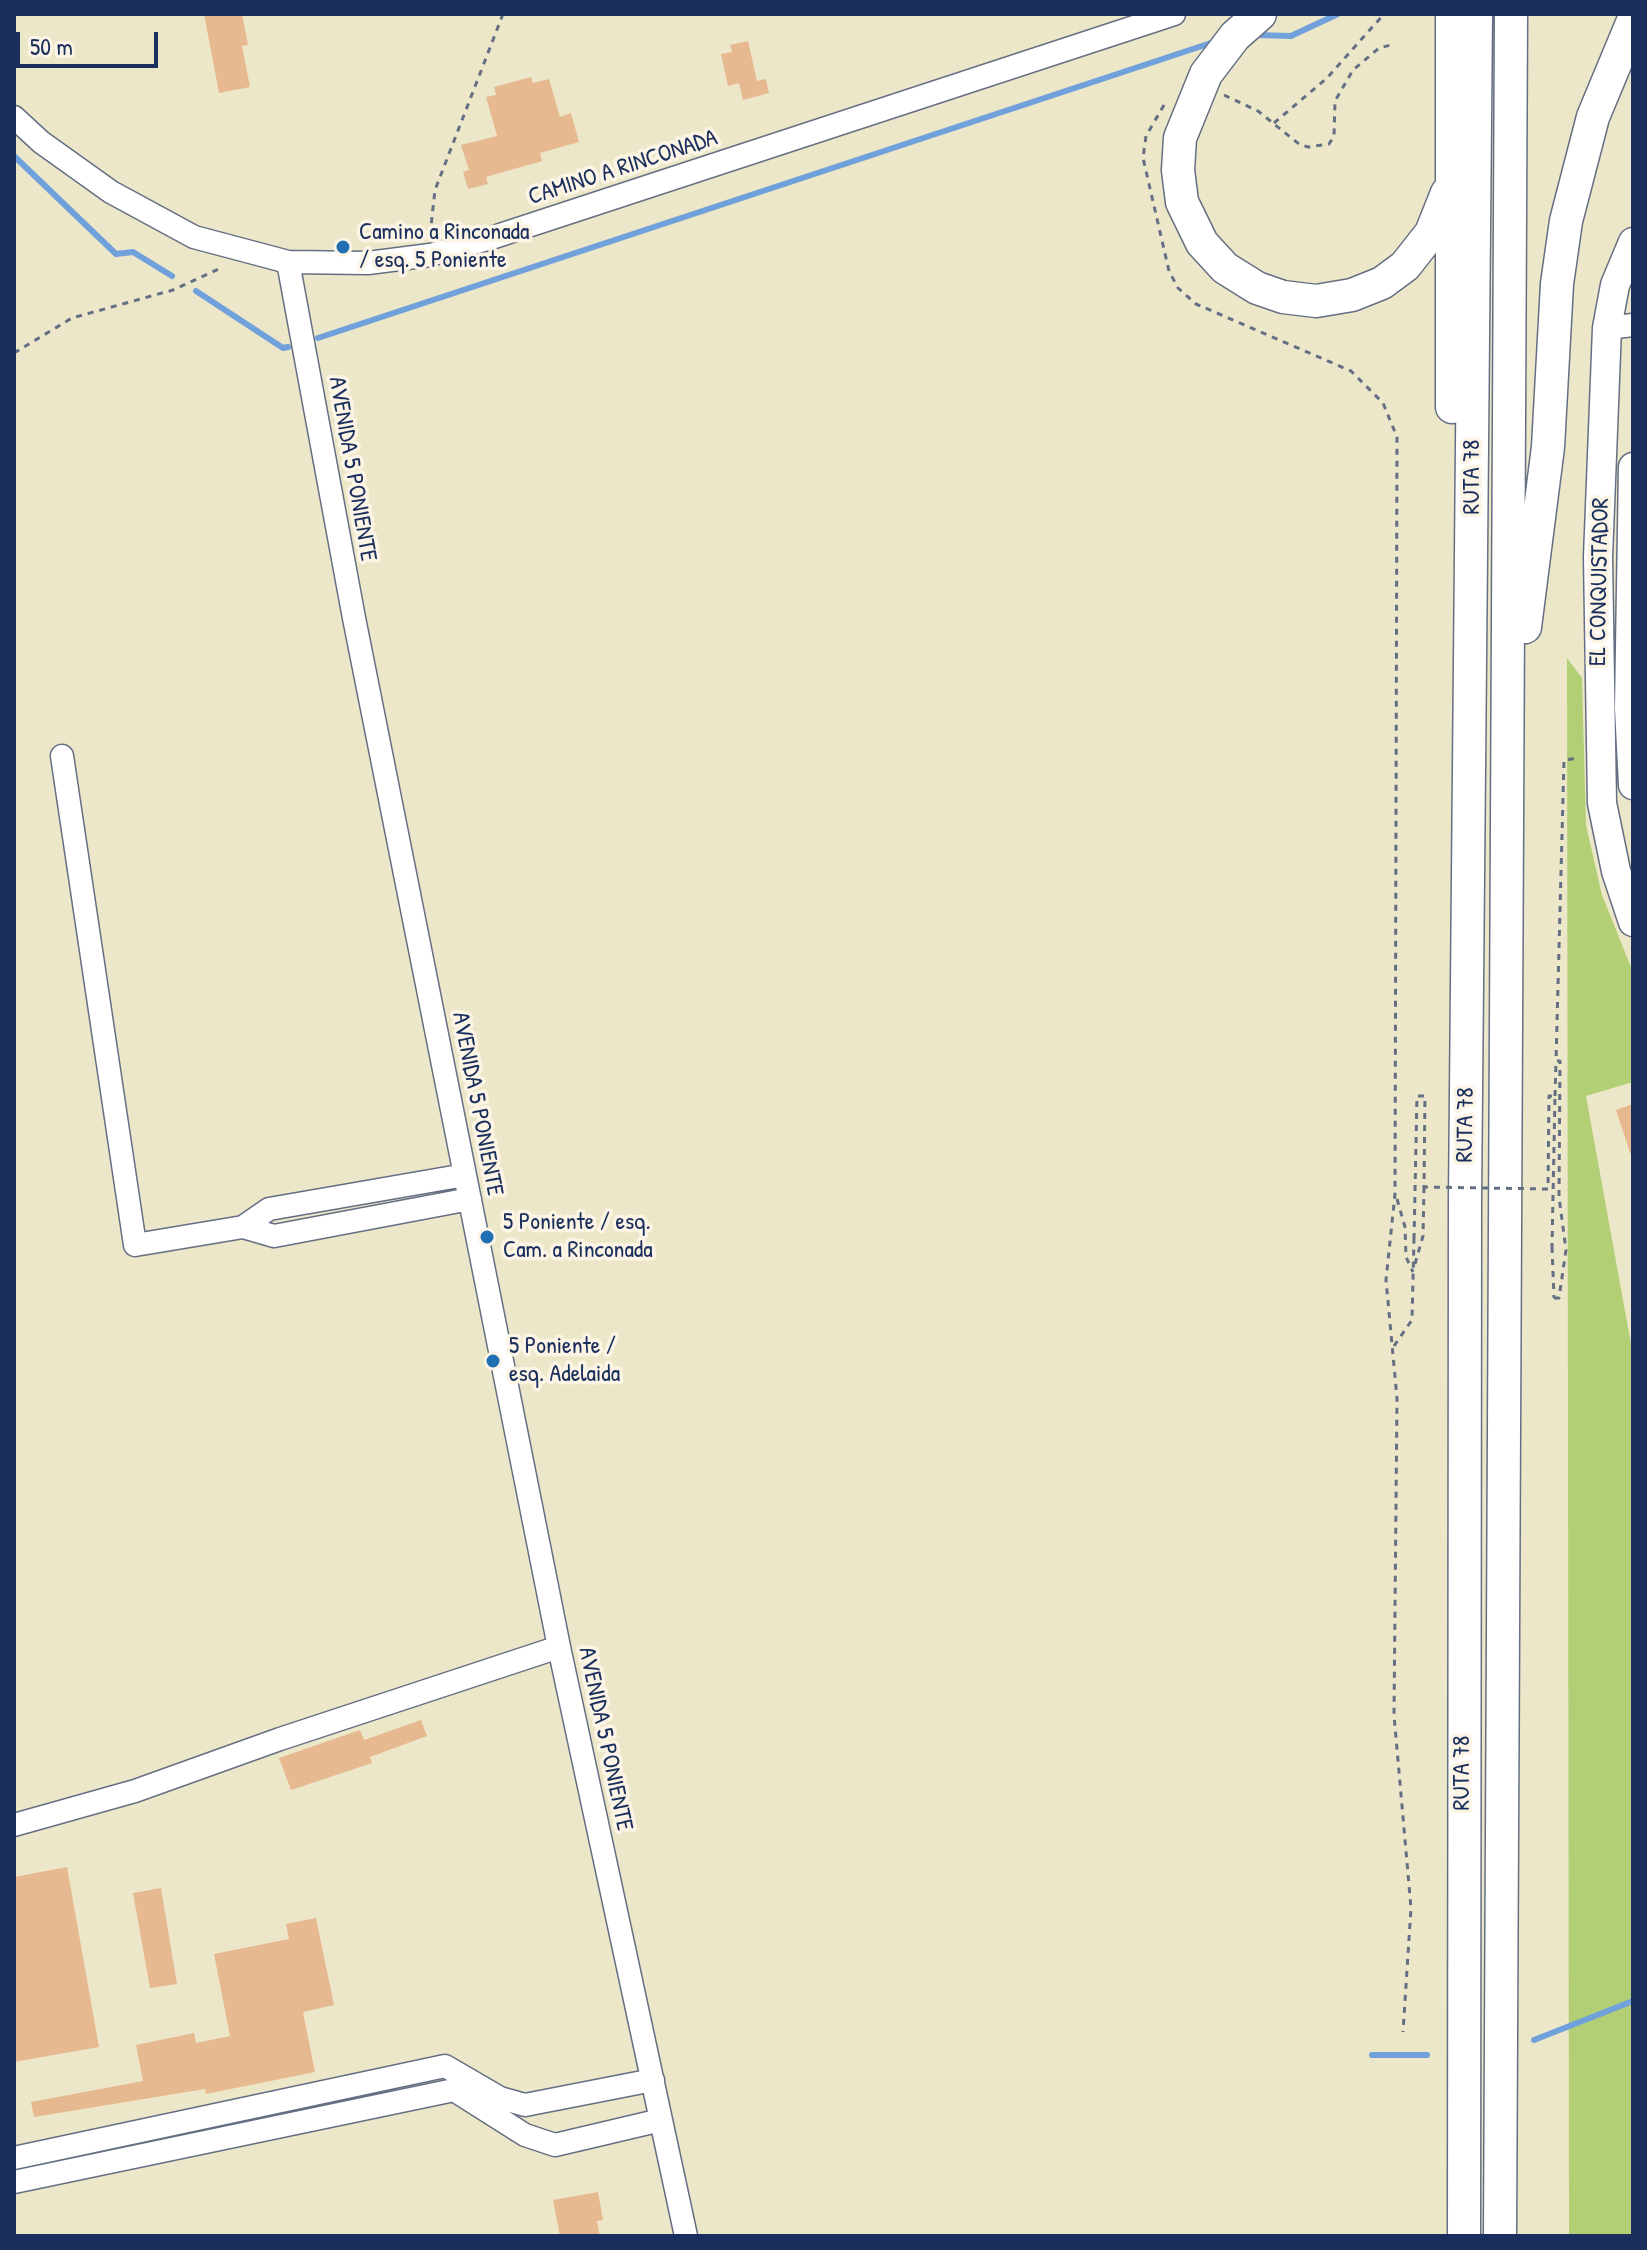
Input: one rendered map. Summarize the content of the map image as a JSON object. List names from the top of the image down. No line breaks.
{"streets":{"highway":["RUTA 78"],"main road":["EL CONQUISTADOR"],"street":["CAMINO A RINCONADA","AVENIDA 5 PONIENTE"]},"crossings":[["CAMINO A RINCONADA","AVENIDA 5 PONIENTE"]],"places":["Camino a Rinconada / esq. 5 Poniente","5 Poniente / esq. Cam. a Rinconada","5 Poniente / esq. Adelaida"],"scale_bar":"50 m"}
